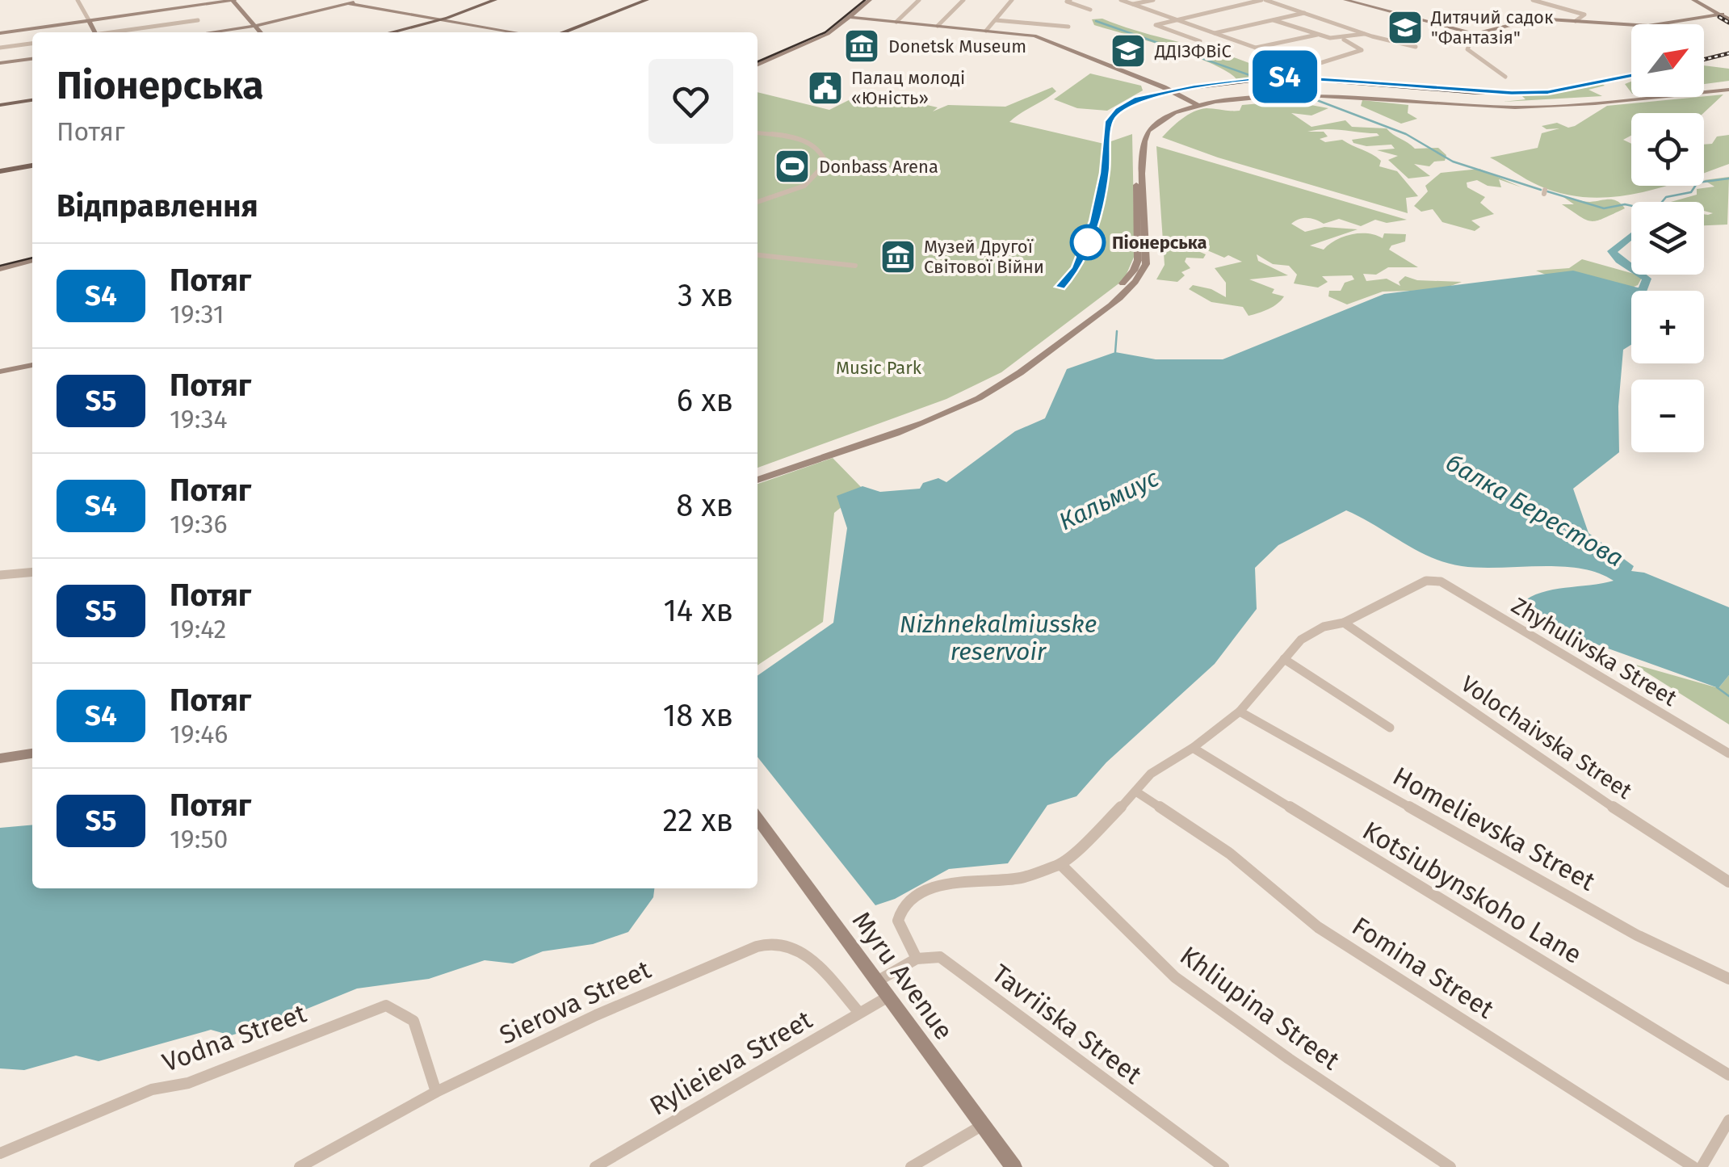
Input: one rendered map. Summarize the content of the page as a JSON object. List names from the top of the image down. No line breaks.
{"streets":{"main road":["Myru Avenue"],"street":["Zhyhulivska Street","Volochaivska Street","Homelievska Street","Kotsiubynskoho Lane","Fomina Street","Sierova Street","Khliupina Street","Tavriiska Street","Vodna Street","Rylieieva Street"]},"crossings":[["Zhyhulivska Street","Volochaivska Street"],["Myru Avenue","Rylieieva Street"],["Sierova Street","Vodna Street"],["Sierova Street","Rylieieva Street"]],"water":["Кальмиус","балка Берестова","Nizhnekalmiusske reservoir"],"parks":["Music Park"],"places":{"school or university":["Дитячий садок \"Фантазія\"","ДДІЗФВіС"],"museum":["Donetsk Museum","Музей Другої Світової Війни"],"public building":["Палац молоді «Юність»"],"sports":["Donbass Arena"],"other":["Піонерська"]},"north":"top right","page":{"on_map":"S4","map_buttons":["+","−"],"heading":[["Піонерська","Потяг"],"Відправлення"],"list":[{"mark":"S4","name":"Потяг","note":"19:31","value":"3 хв"},{"mark":"S5","name":"Потяг","note":"19:34","value":"6 хв"},{"mark":"S4","name":"Потяг","note":"19:36","value":"8 хв"},{"mark":"S5","name":"Потяг","note":"19:42","value":"14 хв"},{"mark":"S4","name":"Потяг","note":"19:46","value":"18 хв"},{"mark":"S5","name":"Потяг","note":"19:50","value":"22 хв"}]}}
